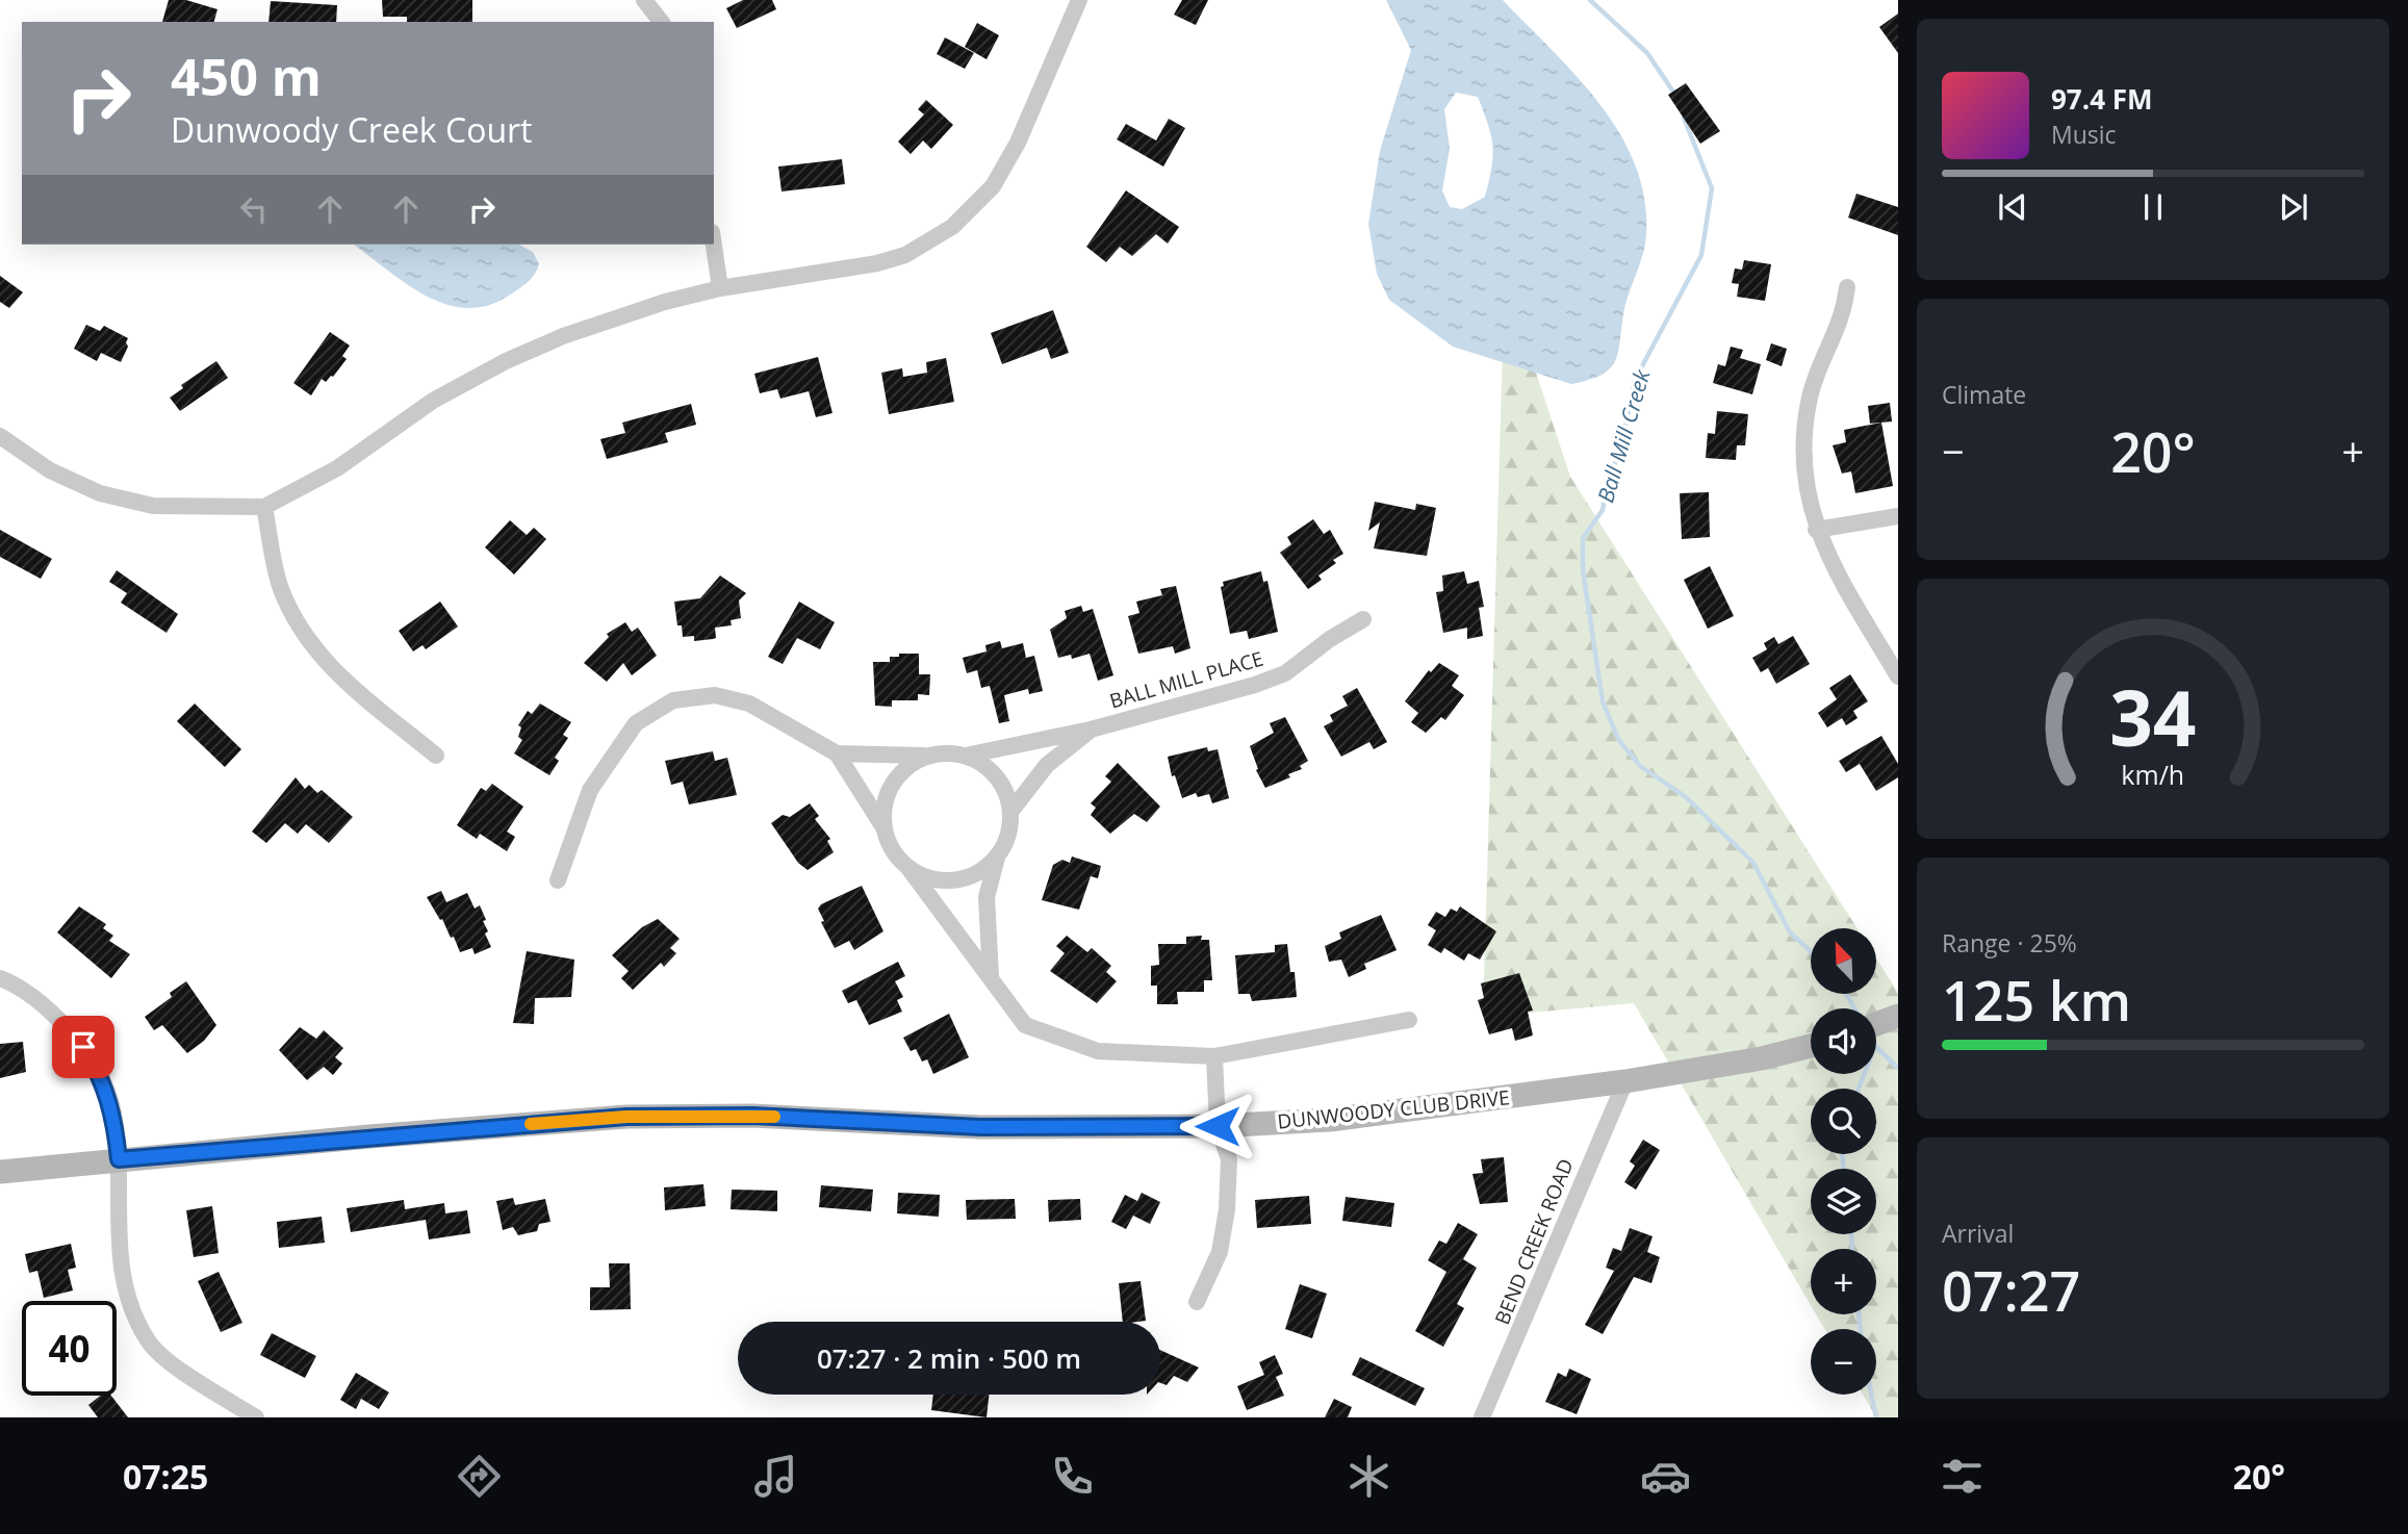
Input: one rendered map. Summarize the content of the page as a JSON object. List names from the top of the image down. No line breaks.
{"streets":{"street":["BALL MILL PLACE","DUNWOODY CLUB DRIVE","BEND CREEK ROAD"]},"crossings":[["DUNWOODY CLUB DRIVE","BEND CREEK ROAD"]],"water":["Ball Mill Creek"],"north":"top left","page":{"turn":["450 m","Dunwoody Creek Court"],"song":["97.4 FM","Music"],"tile":["Climate",["Range · 25%","125 km"],["Arrival","07:27"]],"heat":["−","20°","+"],"map_buttons":["+","−"],"limit":"40","trip":"07:27 · 2 min · 500 m","tabs":["07:25","20°"],"gauge":["34","km/h"]}}
